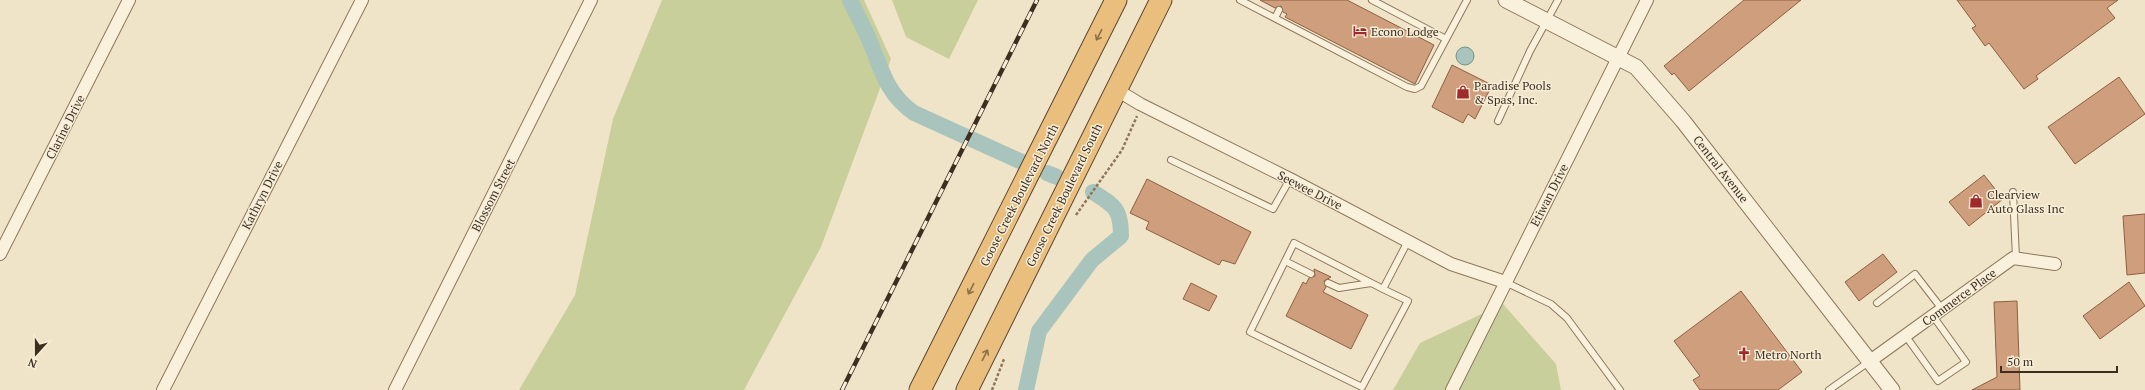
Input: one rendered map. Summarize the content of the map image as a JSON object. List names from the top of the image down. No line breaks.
{"streets":{"highway":["Goose Creek Boulevard North","Goose Creek Boulevard South"],"street":["Clarine Drive","Central Avenue","Seewee Drive","Kathryn Drive","Blossom Street","Etiwan Drive","Commerce Place"]},"crossings":[["Central Avenue","Etiwan Drive"],["Central Avenue","Commerce Place"],["Seewee Drive","Goose Creek Boulevard South"],["Seewee Drive","Etiwan Drive"]],"one_way":["Goose Creek Boulevard North","Goose Creek Boulevard South"],"places":{"hotel":["Econo Lodge"],"shop":["Paradise Pools & Spas, Inc.","Clearview Auto Glass Inc"],"church":["Metro North"]},"scale_bar":"50 m","north":"bottom"}
